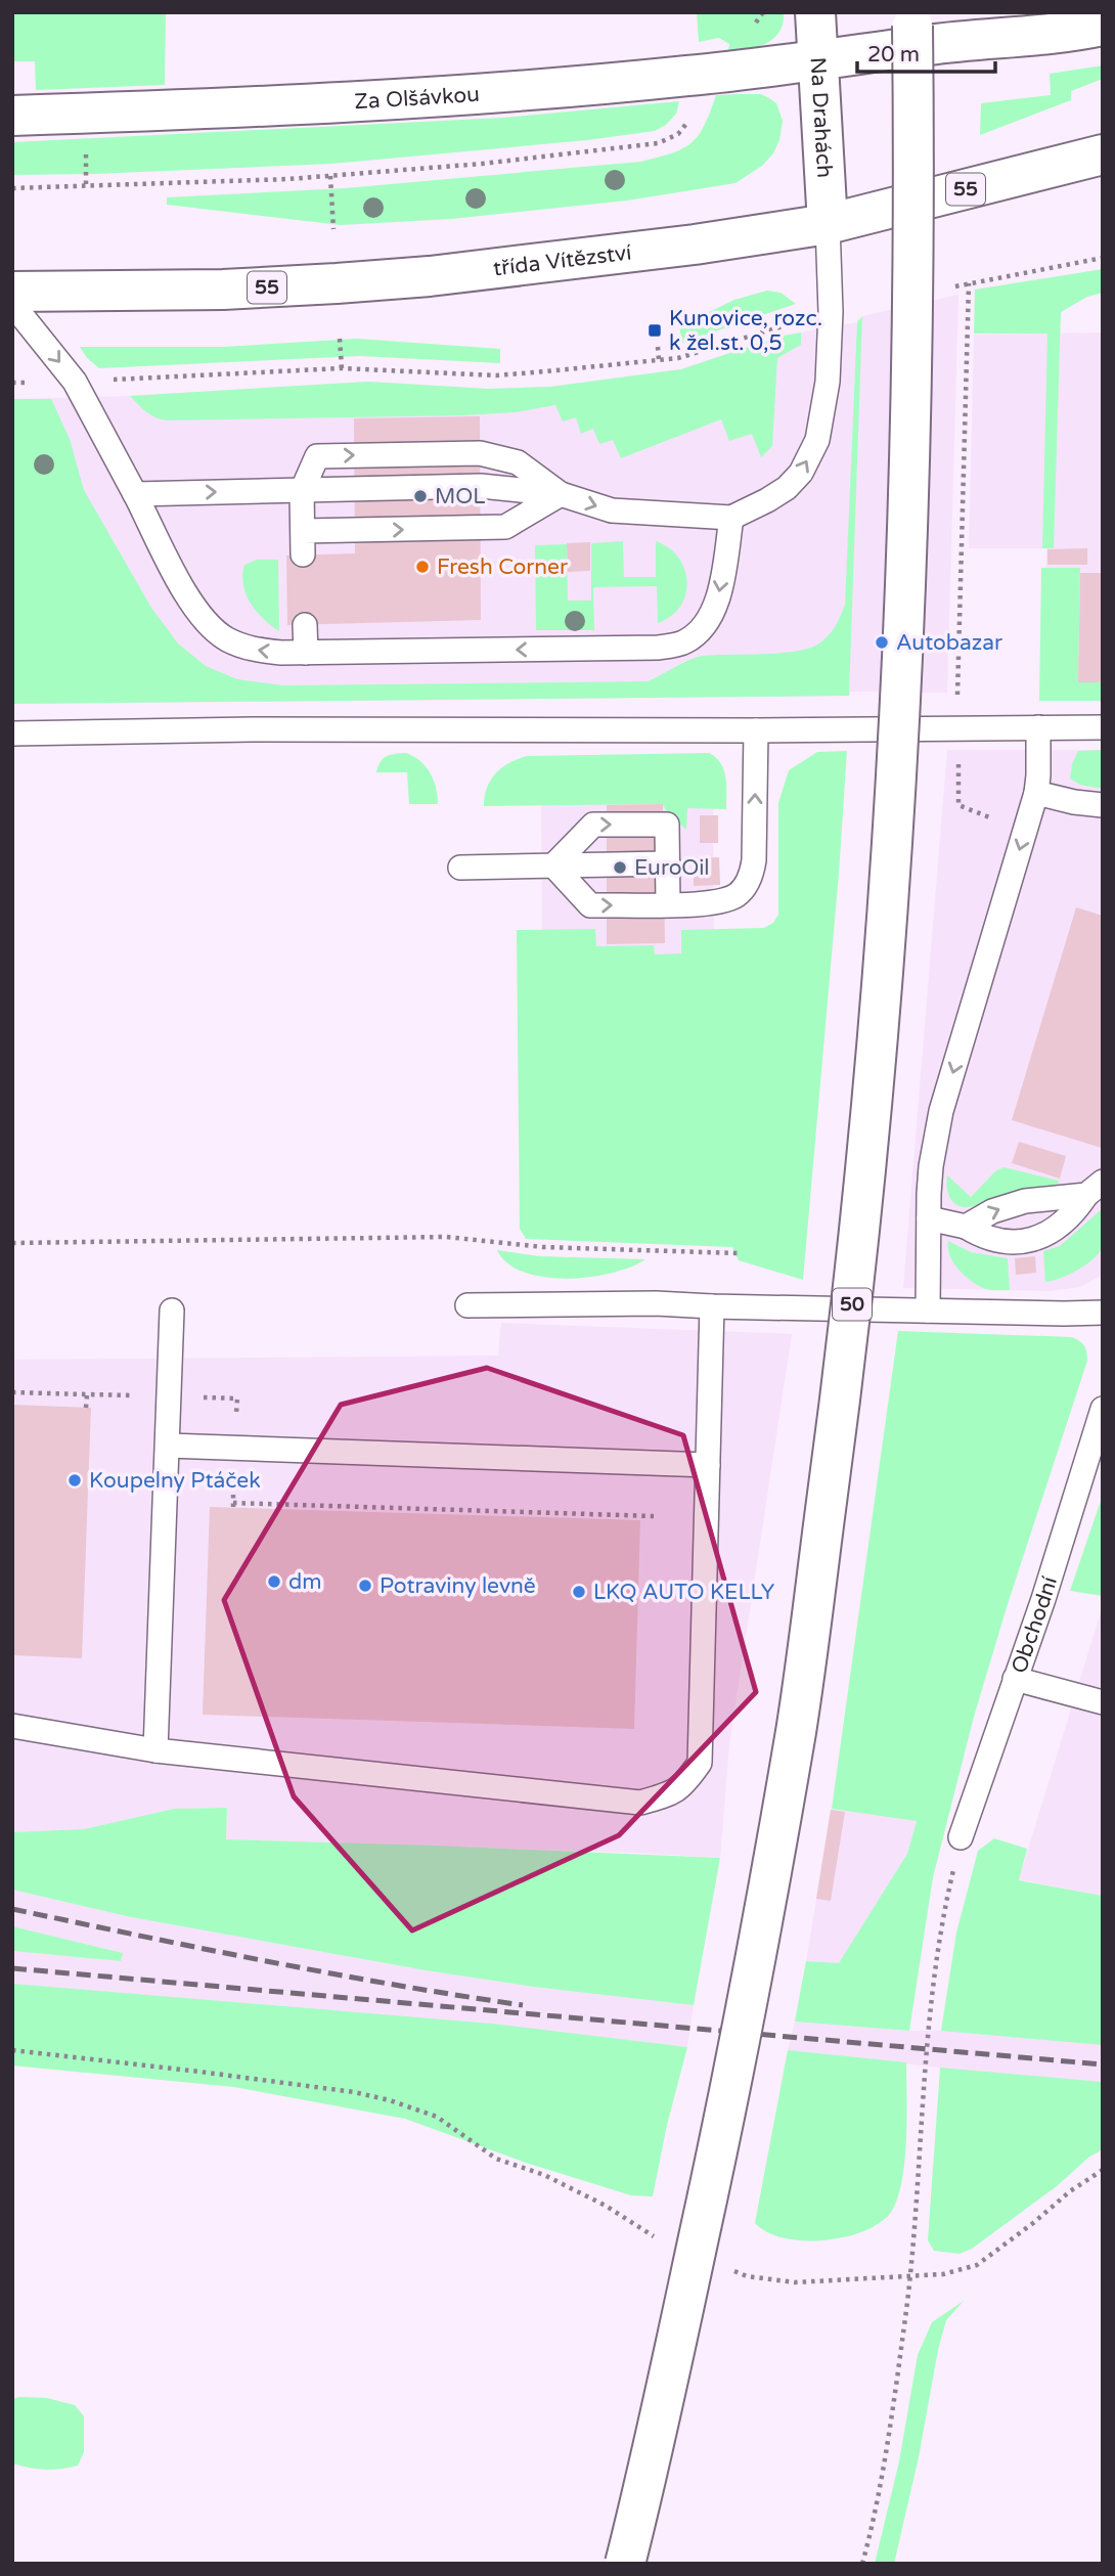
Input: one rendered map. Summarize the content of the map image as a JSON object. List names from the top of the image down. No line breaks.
{"streets":{"main road":["Za Olšávkou","Na Drahách","55","třída Vítězství","50"],"lane":["Obchodní"]},"crossings":[["Za Olšávkou","Na Drahách"],["Na Drahách","třída Vítězství"]],"places":{"transit":["Kunovice, rozc. k žel.st. 0,5"],"other":["MOL","Fresh Corner","Autobazar","EuroOil","Koupelny Ptáček","dm","Potraviny levně","LKQ AUTO KELLY"]},"scale_bar":"20 m"}
